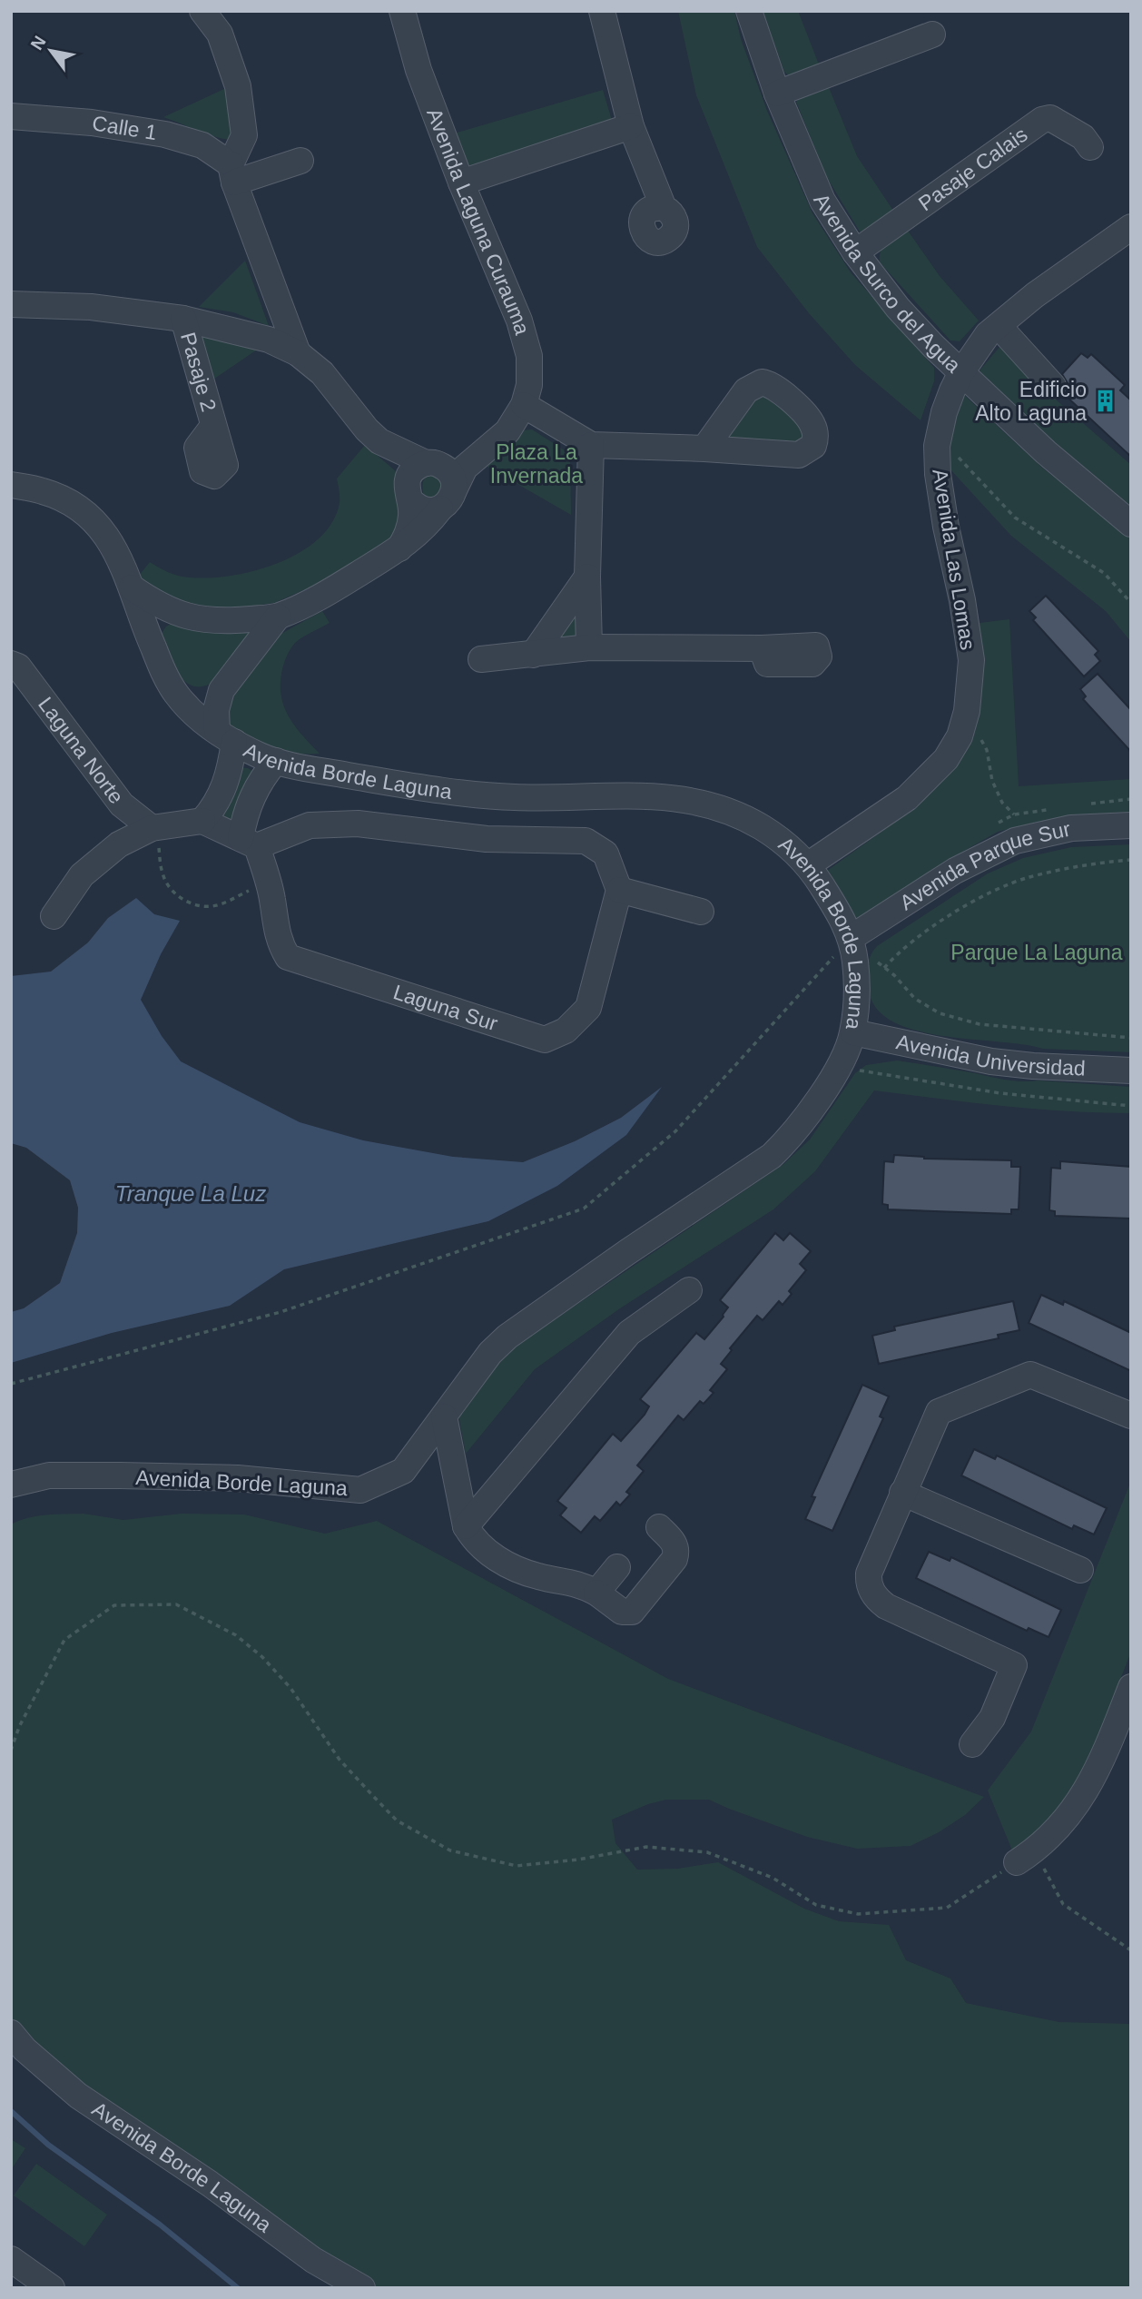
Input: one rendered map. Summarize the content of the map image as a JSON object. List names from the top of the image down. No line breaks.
{"streets":{"street":["Calle 1","Pasaje Calais","Avenida Laguna Curauma","Avenida Surco del Agua","Pasaje 2","Avenida Las Lomas","Laguna Norte","Avenida Borde Laguna","Avenida Parque Sur","Laguna Sur","Avenida Universidad"]},"crossings":[["Pasaje Calais","Avenida Surco del Agua"],["Avenida Laguna Curauma","Avenida Borde Laguna"],["Avenida Surco del Agua","Avenida Las Lomas"],["Avenida Las Lomas","Avenida Borde Laguna"],["Avenida Borde Laguna","Avenida Parque Sur"],["Avenida Borde Laguna","Avenida Universidad"]],"water":["Tranque La Luz"],"parks":["Plaza La Invernada","Parque La Laguna"],"places":{"building":["Edificio Alto Laguna"]},"north":"top left"}
